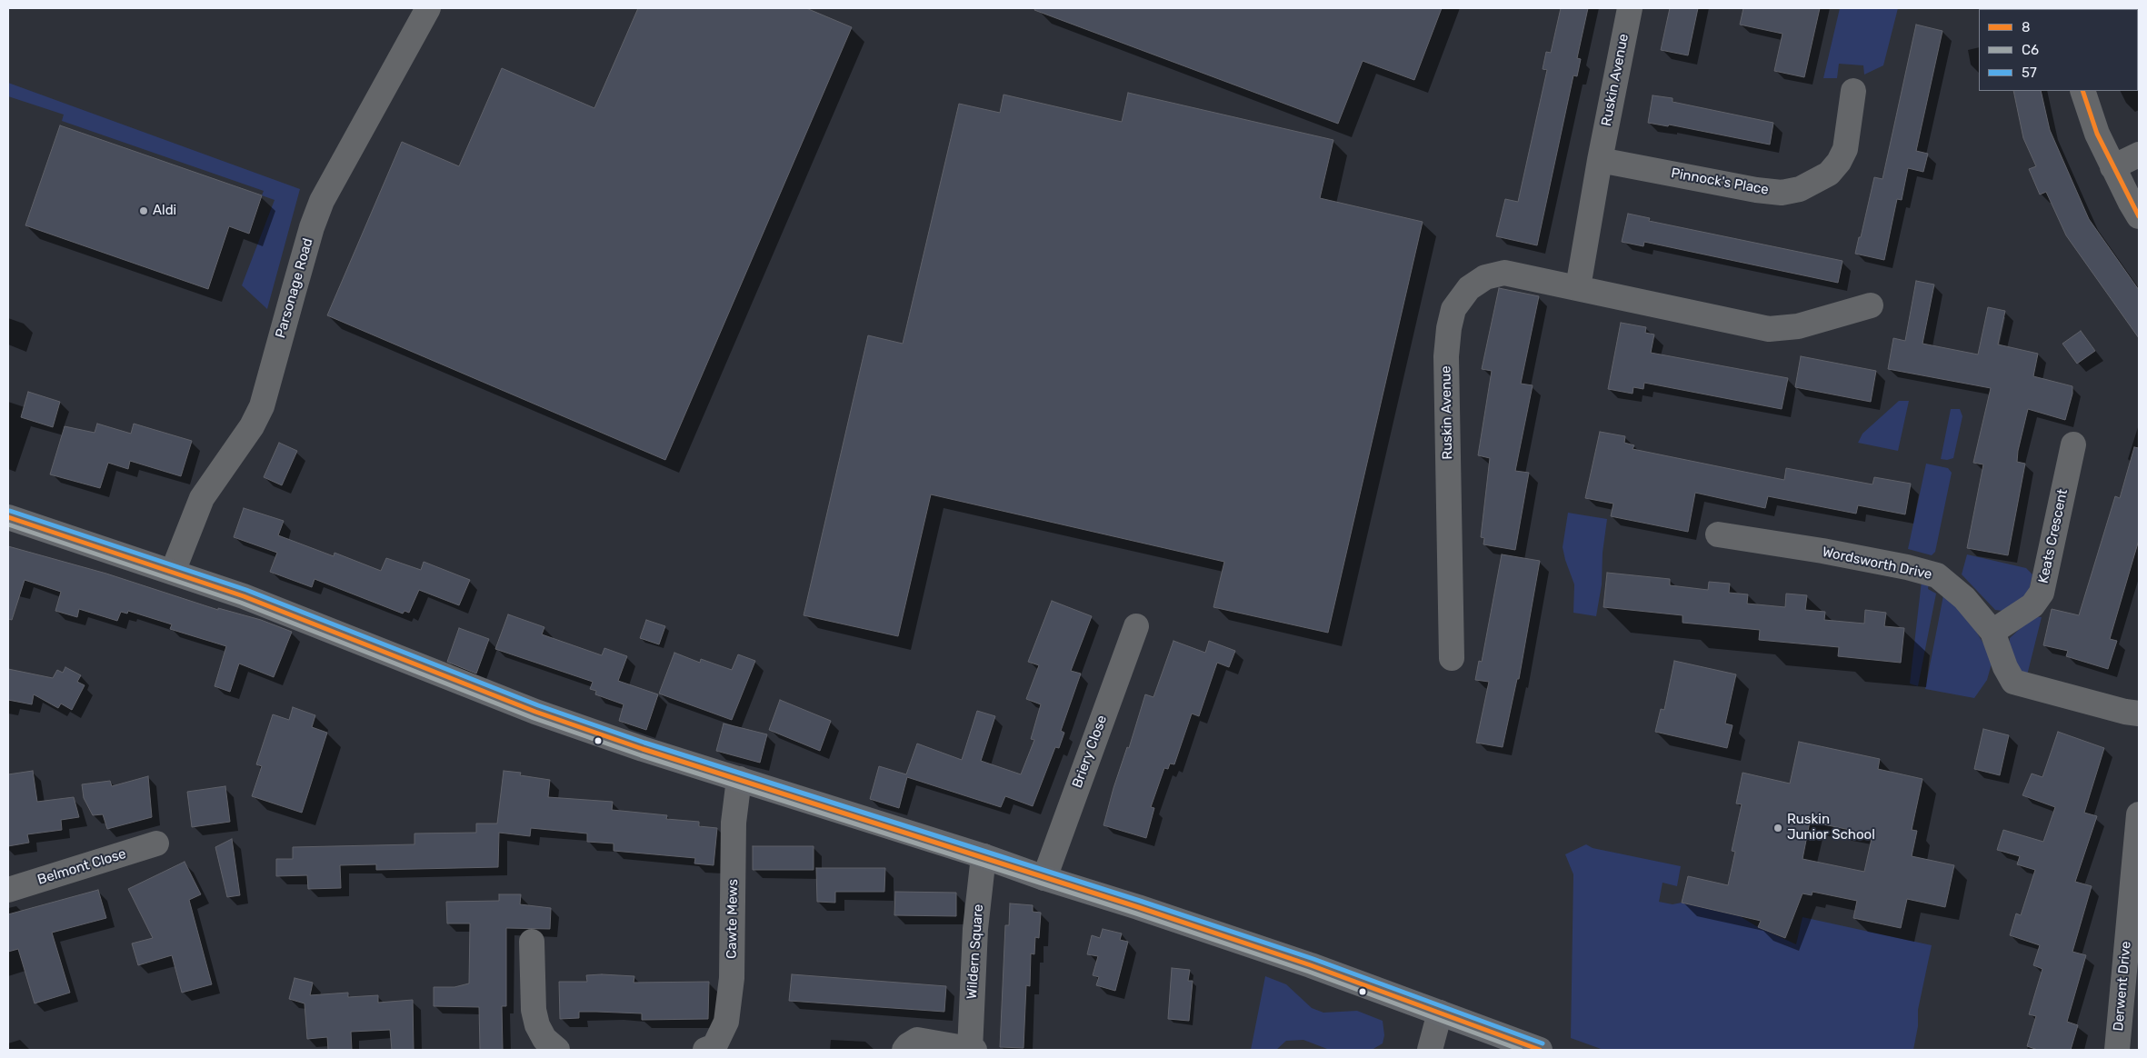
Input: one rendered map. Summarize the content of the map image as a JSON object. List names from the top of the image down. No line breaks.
{"streets":{"street":["Ruskin Avenue","Pinnock's Place","Parsonage Road","Keats Crescent","Wordsworth Drive","Briery Close","Belmont Close","Cawte Mews","Wildern Square","Derwent Drive"]},"crossings":[["Ruskin Avenue","Pinnock's Place"],["Keats Crescent","Wordsworth Drive"]],"places":["Aldi","Ruskin Junior School"],"lines":["transit line 8","transit line 57","transit line C6"],"legend":["8","C6","57"]}
